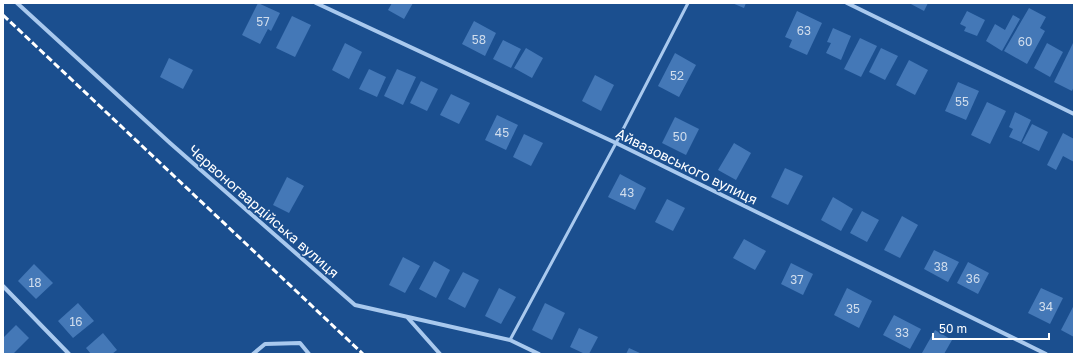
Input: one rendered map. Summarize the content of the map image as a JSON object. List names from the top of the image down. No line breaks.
{"streets":{"street":["Айвазовського вулиця","Червоногвардійська вулиця"]},"house_numbers":["57","63","58","60","52","55","45","50","43","38","36","37","18","34","35","16","33"],"scale_bar":"50 m"}
